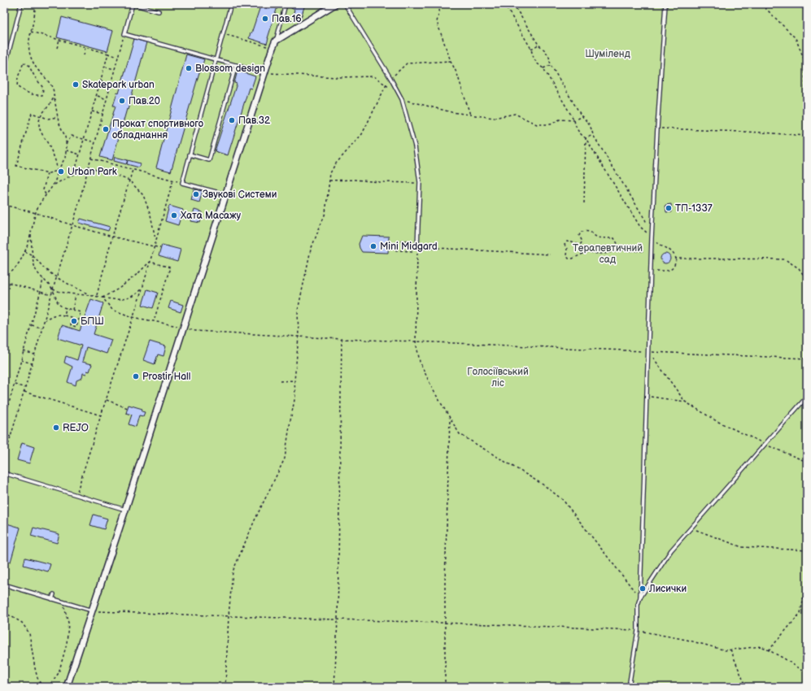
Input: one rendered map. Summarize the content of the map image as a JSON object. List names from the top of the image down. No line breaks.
{"parks":["Шуміленд","Терапевтичний сад","Голосіївський ліс"],"places":["Пав.16","Blossom design","Skatepark urban","Пав.20","Пав.32","Прокат спортивного обладнання","Urban Park","Звукові Системи","ТП-1337","Хата Масажу","Mini Midgard","БПШ","Prostir Hall","REJO","Лисички"]}
